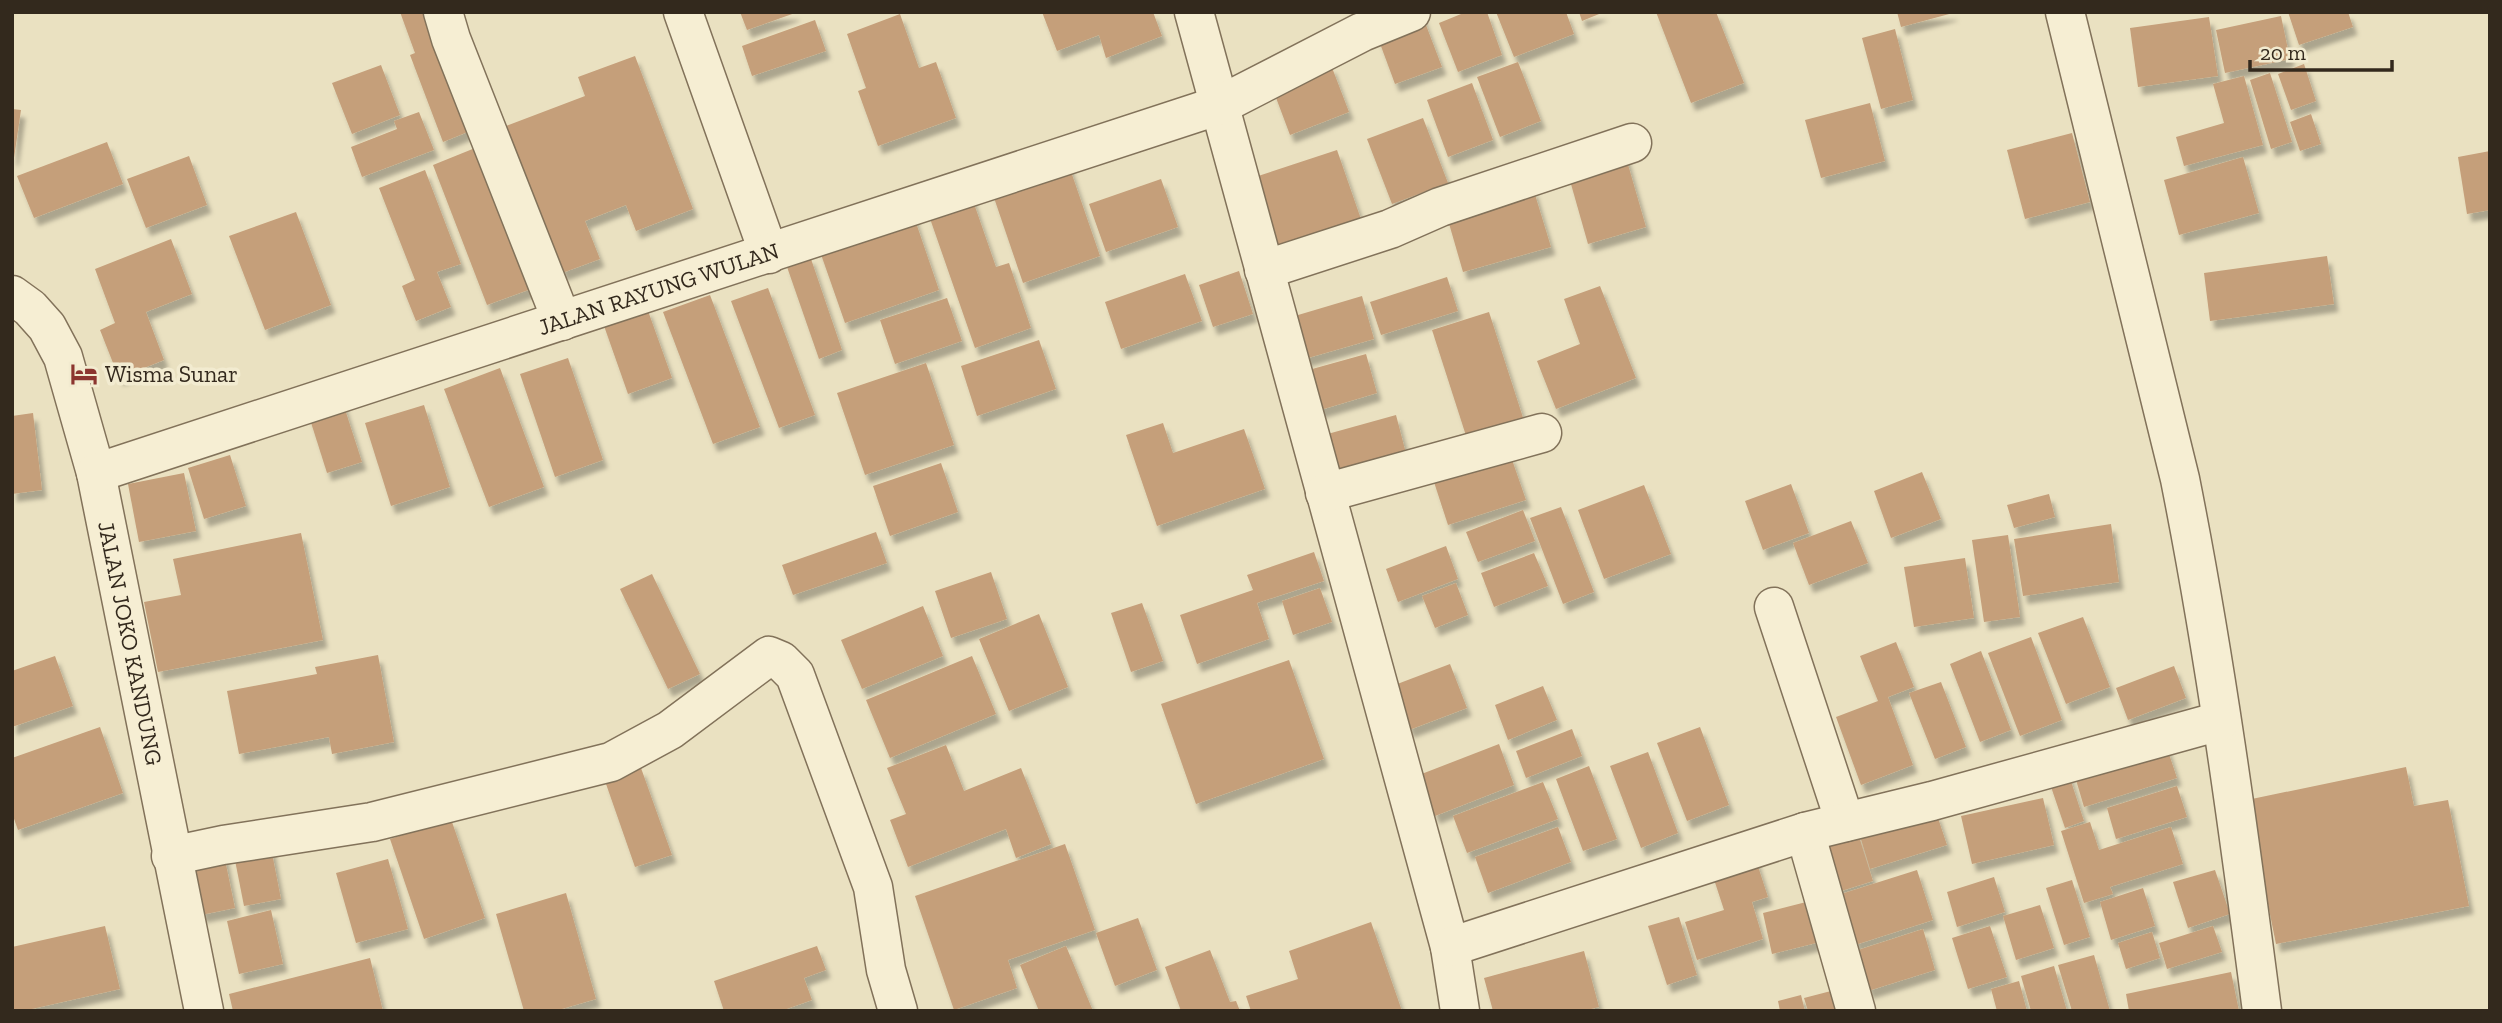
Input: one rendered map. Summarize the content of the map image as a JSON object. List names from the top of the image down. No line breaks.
{"streets":{"street":["JALAN RAYUNG WULAN","JALAN JOKO KANDUNG"]},"crossings":[["JALAN RAYUNG WULAN","JALAN JOKO KANDUNG"]],"places":{"hotel":["Wisma Sunar"]},"scale_bar":"20 m"}
